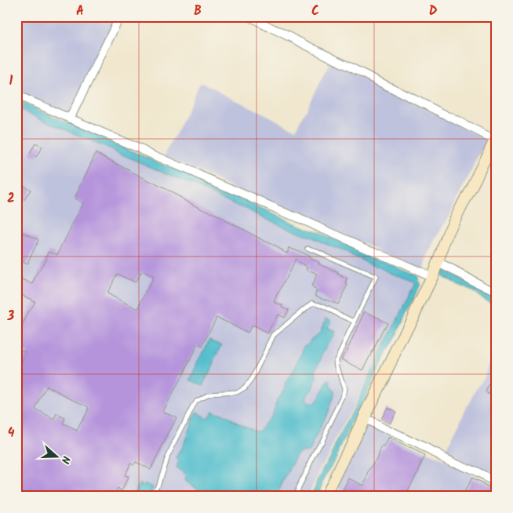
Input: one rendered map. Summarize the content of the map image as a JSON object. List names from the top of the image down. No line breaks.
{"north":"right","grid":{"columns":["A","B","C","D"],"rows":["1","2","3","4"]}}
